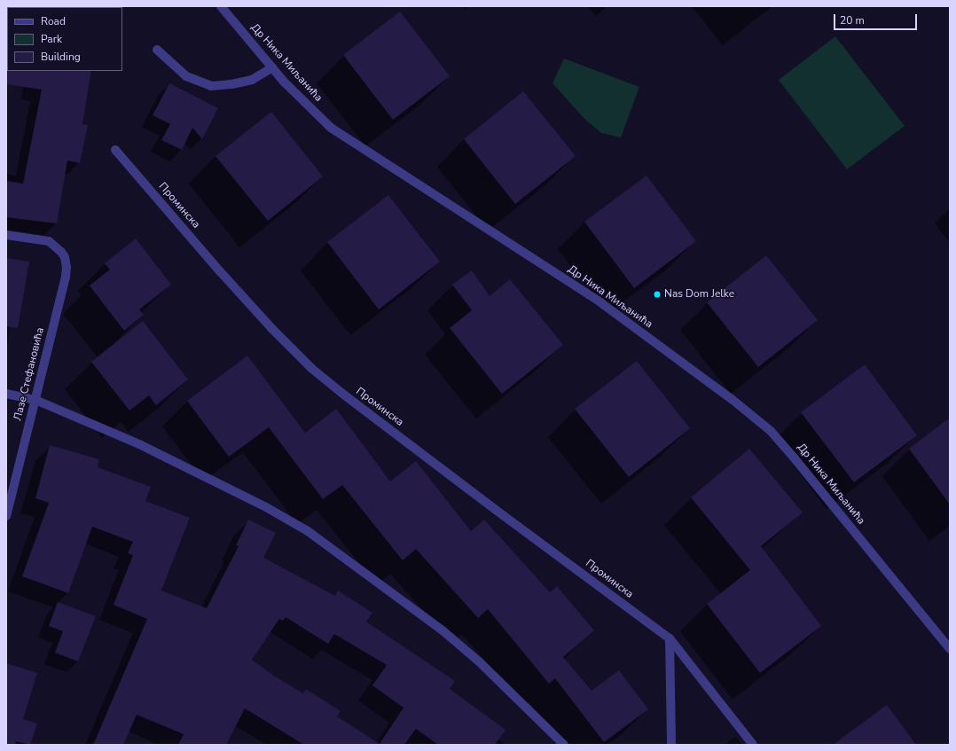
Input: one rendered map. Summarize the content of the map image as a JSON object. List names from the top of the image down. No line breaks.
{"streets":{"street":["Др Ника Миљанића","Проминска","Лазе Стефановића"]},"places":["Nas Dom Jelke"],"legend":["Road","Park","Building"],"scale_bar":"20 m"}
